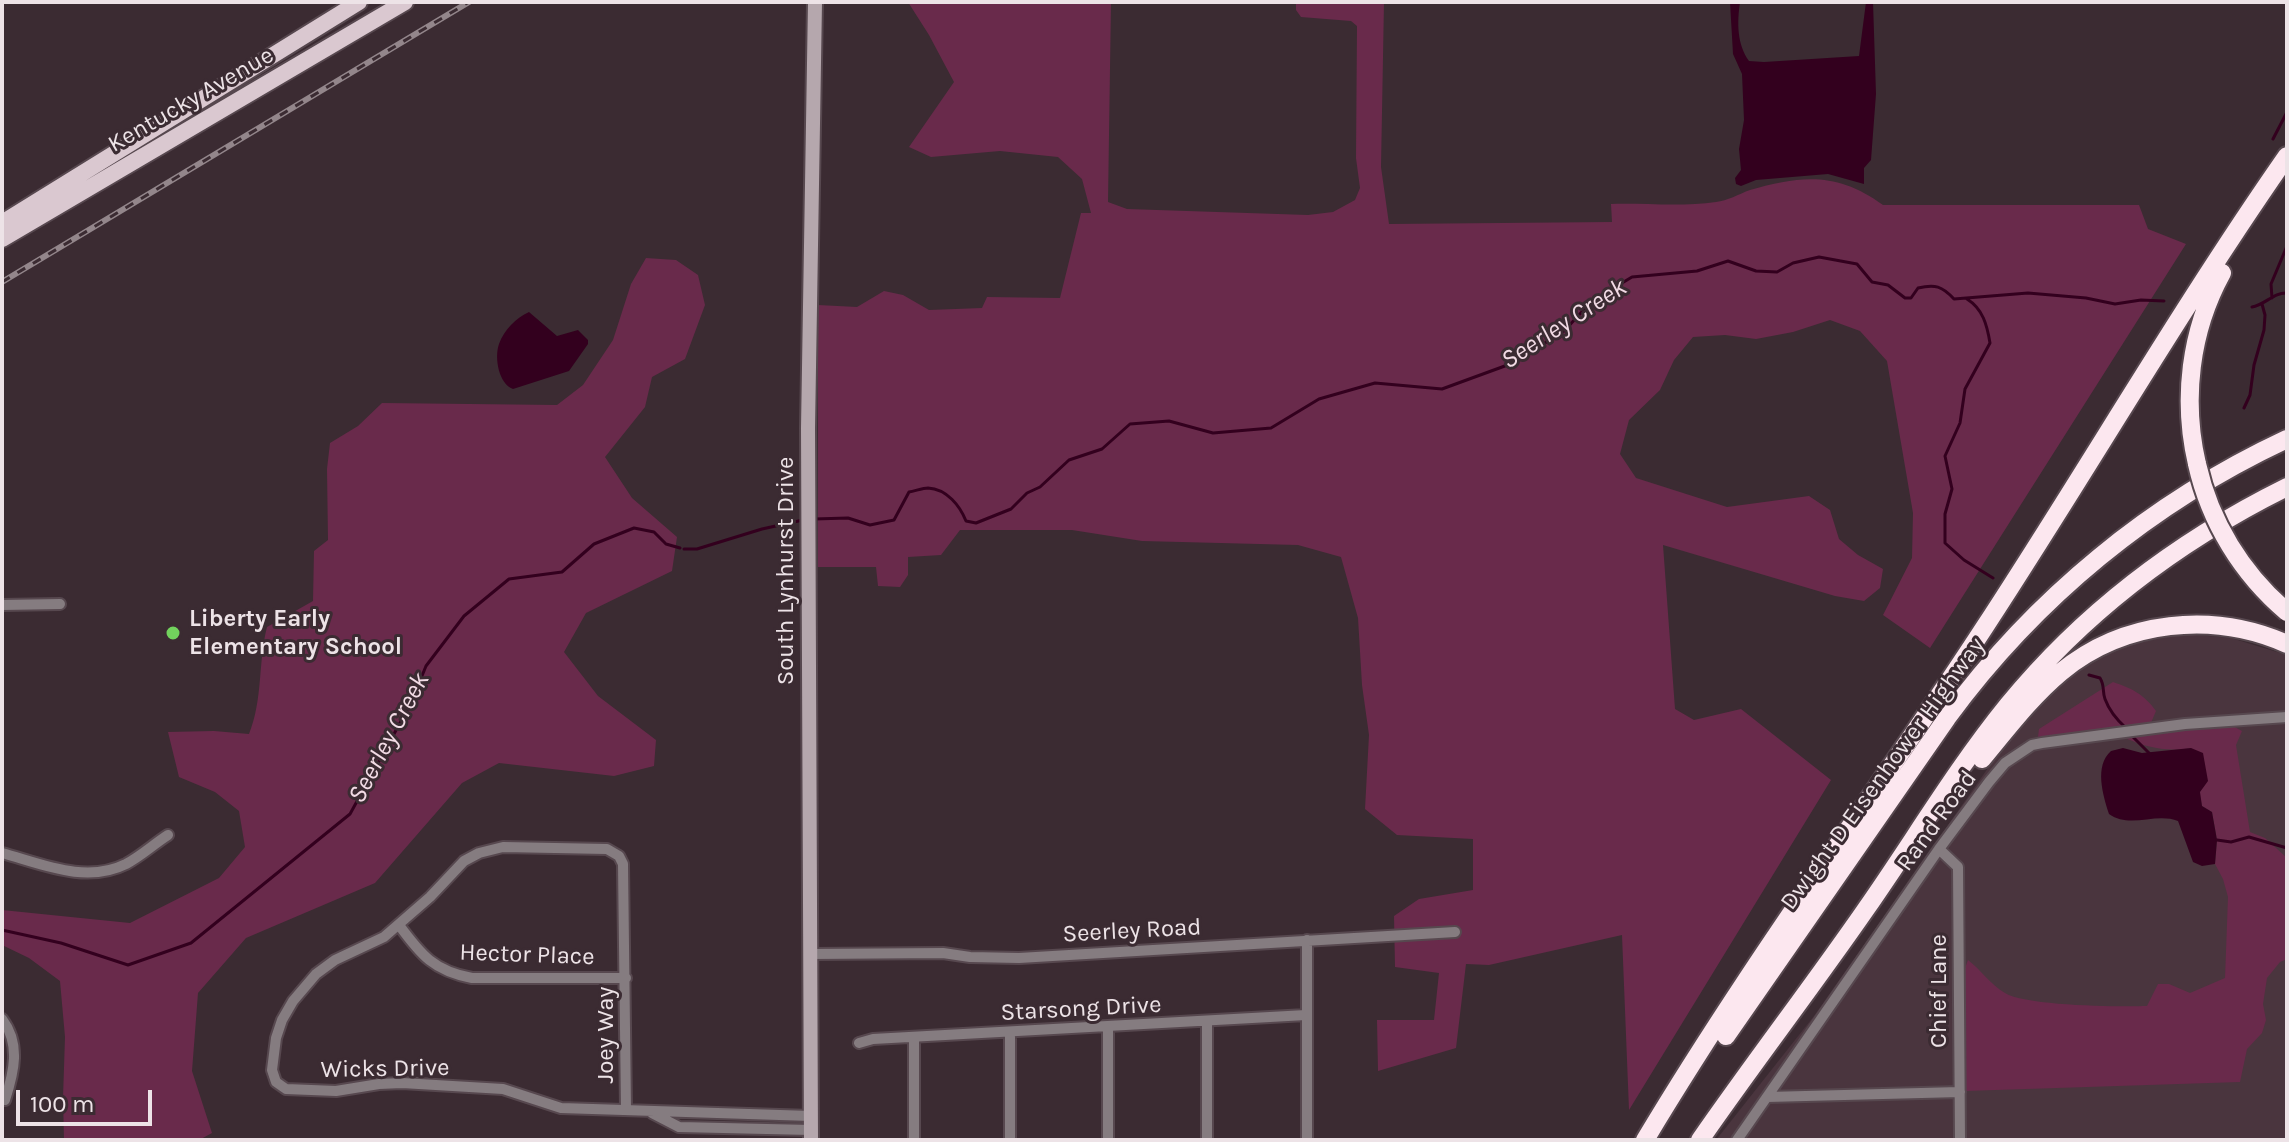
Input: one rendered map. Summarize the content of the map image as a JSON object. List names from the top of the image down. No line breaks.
{"streets":{"highway":["Dwight D Eisenhower Highway"],"main road":["Kentucky Avenue","South Lynhurst Drive"],"street":["Rand Road","Seerley Road","Hector Place","Chief Lane","Starsong Drive","Joey Way","Wicks Drive"]},"crossings":[["South Lynhurst Drive","Seerley Road"],["South Lynhurst Drive","Wicks Drive"],["Rand Road","Chief Lane"],["Hector Place","Joey Way"],["Hector Place","Wicks Drive"],["Joey Way","Wicks Drive"]],"water":["Seerley Creek"],"places":["Liberty Early Elementary School"],"scale_bar":"100 m"}
